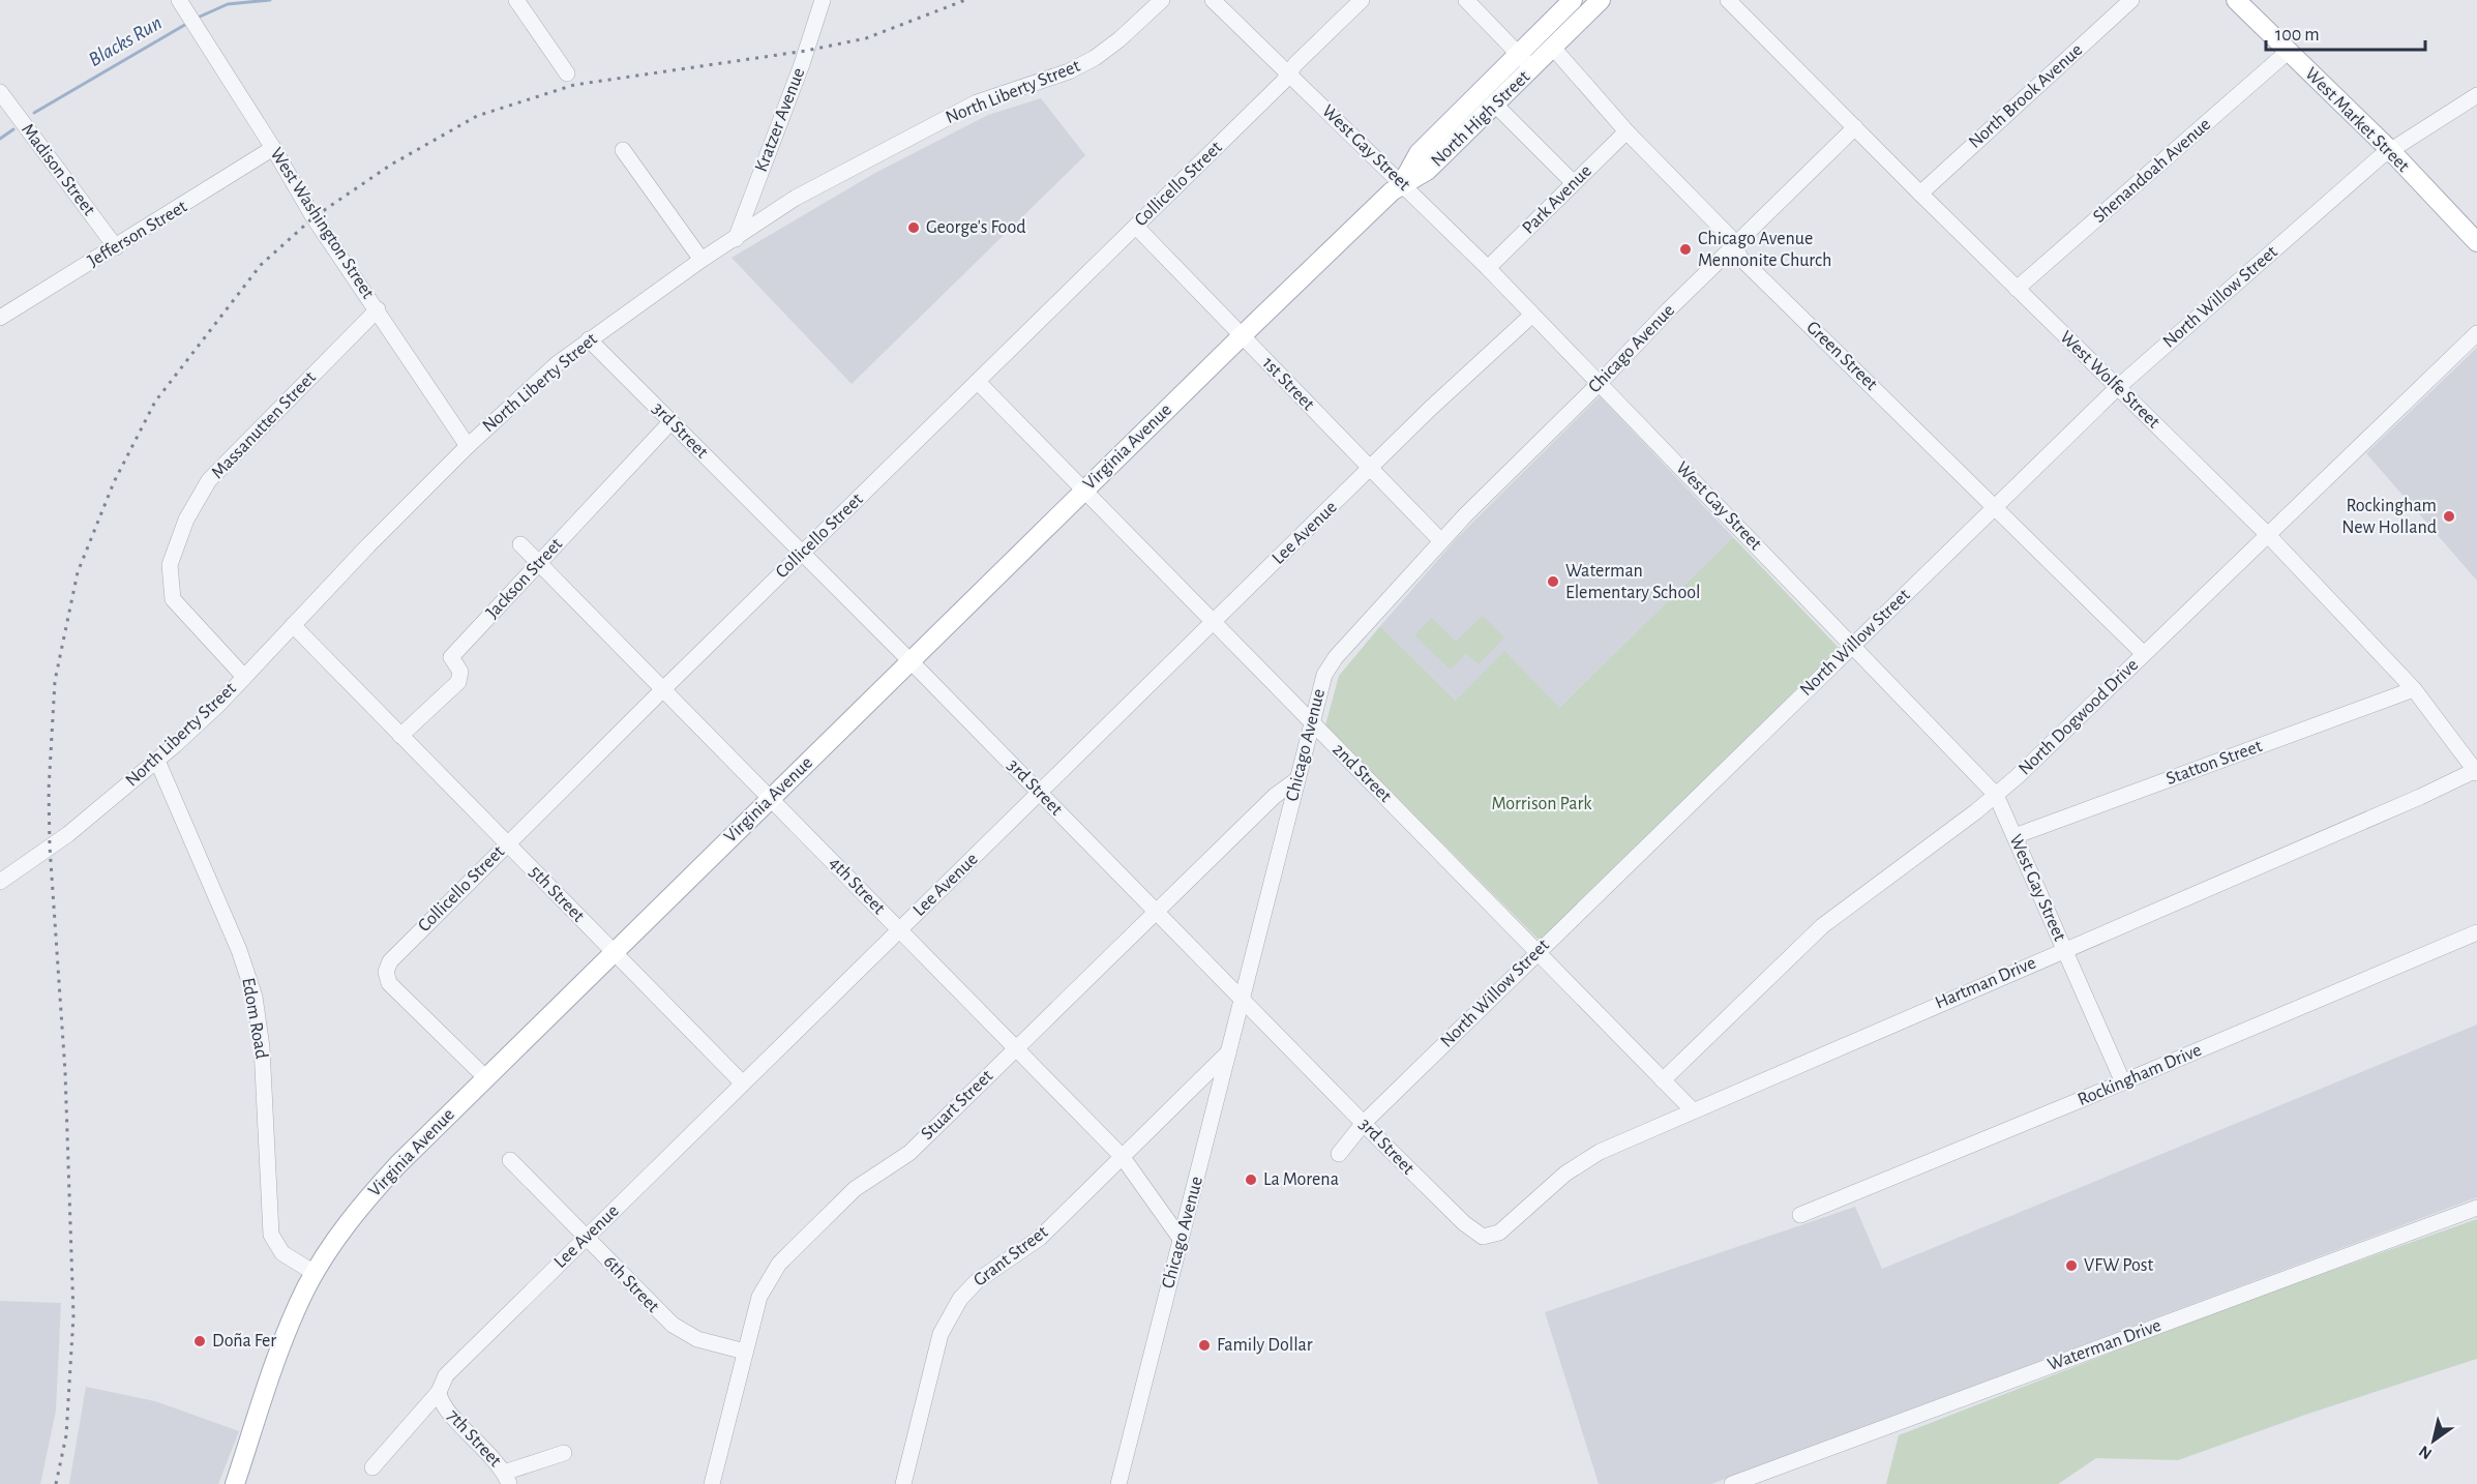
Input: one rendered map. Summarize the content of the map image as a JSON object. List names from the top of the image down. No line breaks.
{"streets":{"main road":["North High Street","West Market Street","Virginia Avenue"],"street":["North Liberty Street","North Brook Avenue","Kratzer Avenue","West Gay Street","Madison Street","Shenandoah Avenue","Collicello Street","Park Avenue","West Washington Street","Jefferson Street","North Willow Street","Chicago Avenue","Green Street","West Wolfe Street","1st Street","Massanutten Street","3rd Street","Lee Avenue","Jackson Street","North Dogwood Drive","Statton Street","2nd Street","4th Street","5th Street","Hartman Drive","Edom Road","Rockingham Drive","Stuart Street","Grant Street","6th Street","Waterman Drive","7th Street"]},"crossings":[["North Liberty Street","Kratzer Avenue"],["North Liberty Street","West Washington Street"],["North Liberty Street","Massanutten Street"],["North Liberty Street","3rd Street"],["North Liberty Street","5th Street"],["North Liberty Street","Edom Road"],["North Brook Avenue","West Wolfe Street"],["North High Street","West Gay Street"],["North High Street","Green Street"],["North High Street","Virginia Avenue"],["West Market Street","Shenandoah Avenue"],["West Market Street","North Willow Street"],["West Gay Street","Collicello Street"],["West Gay Street","Park Avenue"],["West Gay Street","North Willow Street"],["West Gay Street","Chicago Avenue"],["West Gay Street","Virginia Avenue"],["West Gay Street","Lee Avenue"],["West Gay Street","North Dogwood Drive"],["West Gay Street","Statton Street"],["West Gay Street","Hartman Drive"],["West Gay Street","Rockingham Drive"],["Madison Street","Jefferson Street"],["Shenandoah Avenue","West Wolfe Street"],["Collicello Street","1st Street"],["Collicello Street","3rd Street"],["Collicello Street","Virginia Avenue"],["Collicello Street","2nd Street"],["Collicello Street","4th Street"],["Collicello Street","5th Street"],["Park Avenue","Green Street"],["West Washington Street","Jefferson Street"],["West Washington Street","Massanutten Street"],["North Willow Street","Green Street"],["North Willow Street","West Wolfe Street"],["North Willow Street","3rd Street"],["North Willow Street","2nd Street"],["Chicago Avenue","Green Street"],["Chicago Avenue","West Wolfe Street"],["Chicago Avenue","1st Street"],["Chicago Avenue","3rd Street"],["Chicago Avenue","2nd Street"],["Chicago Avenue","4th Street"],["Chicago Avenue","Stuart Street"],["Chicago Avenue","Grant Street"],["Green Street","North Dogwood Drive"],["West Wolfe Street","North Dogwood Drive"],["West Wolfe Street","Statton Street"],["West Wolfe Street","Hartman Drive"],["1st Street","Virginia Avenue"],["1st Street","Lee Avenue"],["3rd Street","Virginia Avenue"],["3rd Street","Lee Avenue"],["3rd Street","Jackson Street"],["3rd Street","Hartman Drive"],["3rd Street","Stuart Street"],["Virginia Avenue","2nd Street"],["Virginia Avenue","4th Street"],["Virginia Avenue","5th Street"],["Virginia Avenue","Edom Road"],["Lee Avenue","2nd Street"],["Lee Avenue","4th Street"],["Lee Avenue","5th Street"],["Lee Avenue","6th Street"],["Lee Avenue","7th Street"],["Jackson Street","4th Street"],["Jackson Street","5th Street"],["North Dogwood Drive","2nd Street"],["2nd Street","Hartman Drive"],["4th Street","Stuart Street"],["4th Street","Grant Street"],["Stuart Street","6th Street"]],"water":["Blacks Run"],"parks":["Morrison Park"],"places":["George's Food","Chicago Avenue Mennonite Church","Rockingham New Holland","Waterman Elementary School","La Morena","VFW Post","Doña Fer","Family Dollar"],"scale_bar":"100 m","north":"bottom left"}
